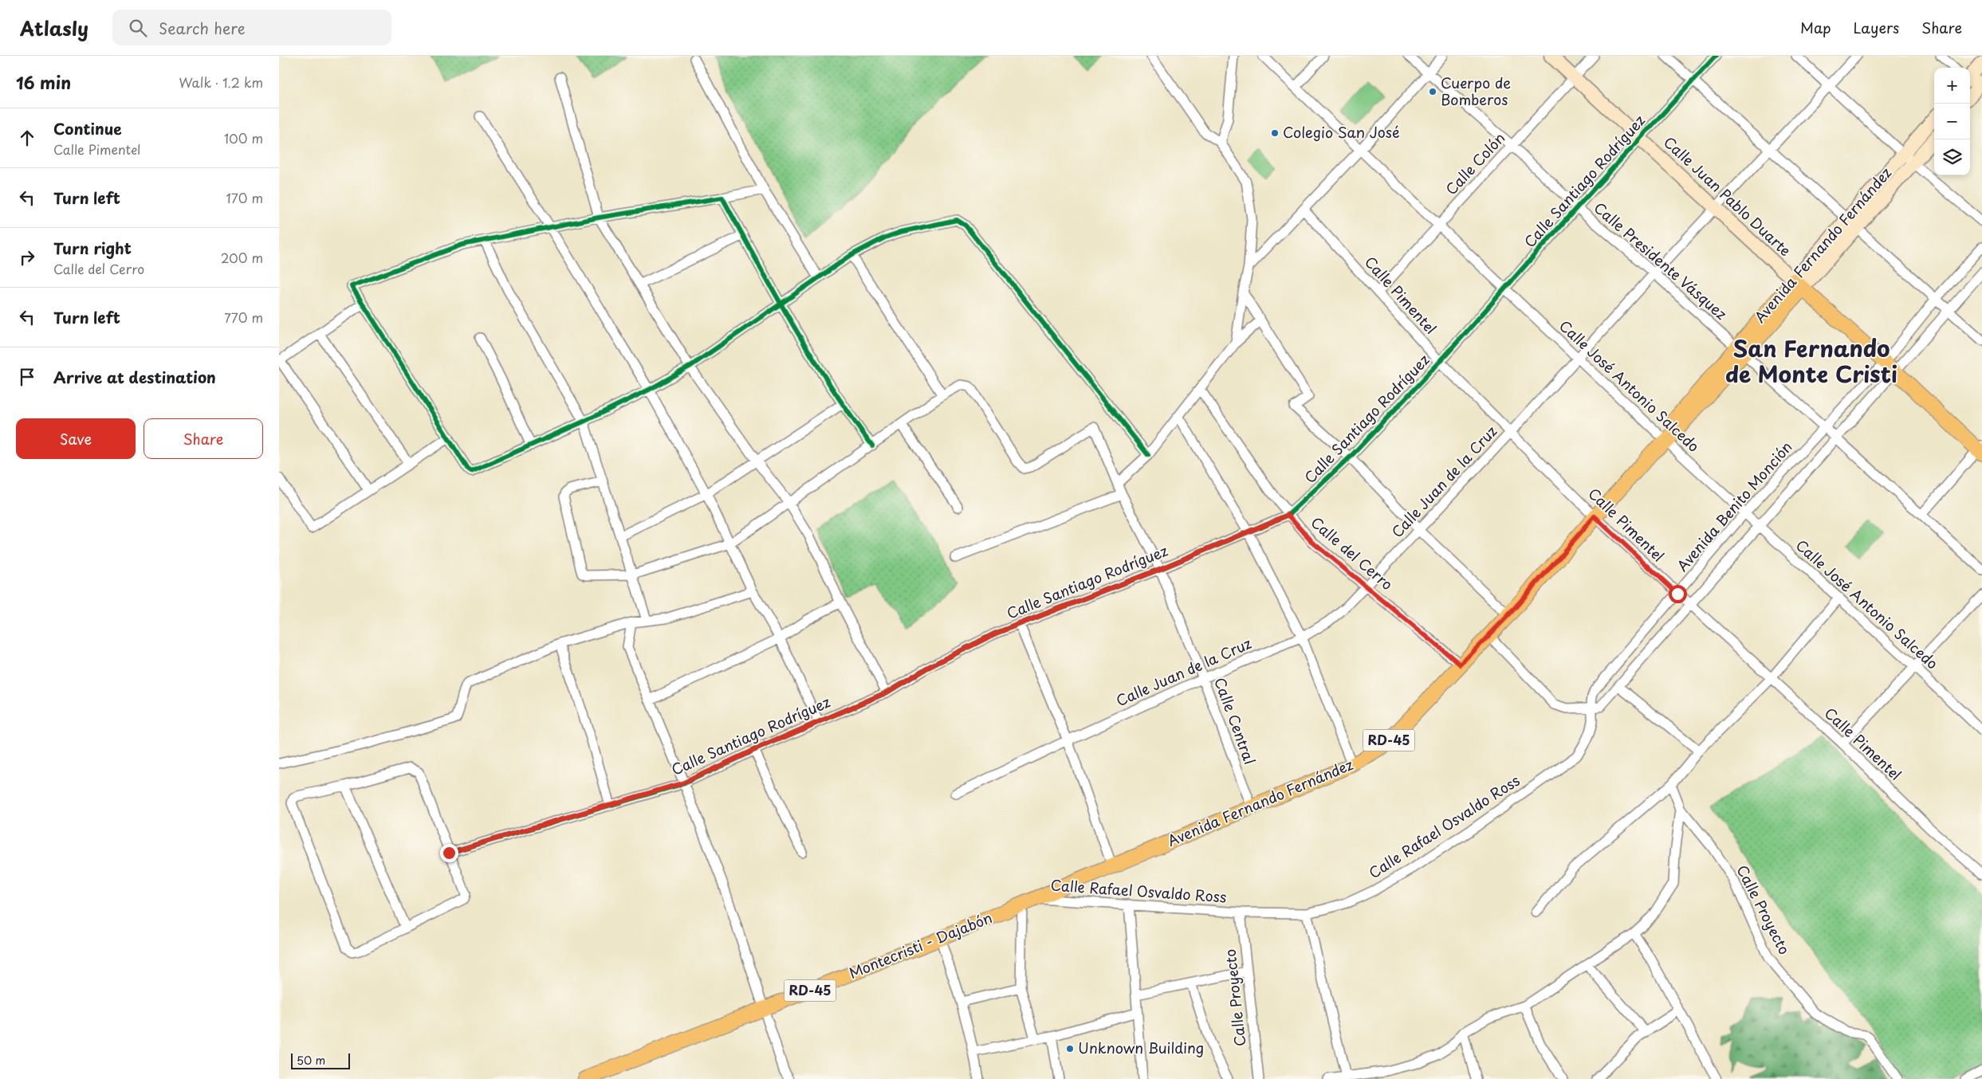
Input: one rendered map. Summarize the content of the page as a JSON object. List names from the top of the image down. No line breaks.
{"streets":{"main road":["Calle Juan Pablo Duarte","Avenida Fernando Fernández","RD-45","Montecristi - Dajabón"],"street":["Calle Colón","Calle Santiago Rodríguez","Calle Presidente Vásquez","Calle Pimentel","Calle José Antonio Salcedo","Calle Juan de la Cruz","Avenida Benito Monción","Calle del Cerro","Calle Central","Calle Rafael Osvaldo Ross","Calle Proyecto"]},"crossings":[["Calle Colón","Calle Juan Pablo Duarte"],["Calle Colón","Calle Presidente Vásquez"],["Calle Colón","Calle Pimentel"],["Calle Colón","Calle José Antonio Salcedo"],["Calle Santiago Rodríguez","Calle Juan Pablo Duarte"],["Calle Santiago Rodríguez","Calle Presidente Vásquez"],["Calle Santiago Rodríguez","Calle Pimentel"],["Calle Santiago Rodríguez","Calle José Antonio Salcedo"],["Calle Santiago Rodríguez","Calle del Cerro"],["Calle Santiago Rodríguez","Calle Central"],["Calle Juan Pablo Duarte","Avenida Fernando Fernández"],["Calle Juan Pablo Duarte","Calle Juan de la Cruz"],["Avenida Fernando Fernández","Calle Presidente Vásquez"],["Avenida Fernando Fernández","Calle Pimentel"],["Avenida Fernando Fernández","Calle José Antonio Salcedo"],["Avenida Fernando Fernández","Calle del Cerro"],["Avenida Fernando Fernández","Calle Central"],["Avenida Fernando Fernández","Calle Rafael Osvaldo Ross"],["Avenida Fernando Fernández","Montecristi - Dajabón"],["Calle Presidente Vásquez","Calle Juan de la Cruz"],["Calle Presidente Vásquez","Avenida Benito Monción"],["Calle Pimentel","Calle Juan de la Cruz"],["Calle Pimentel","Avenida Benito Monción"],["Calle José Antonio Salcedo","Calle Juan de la Cruz"],["Calle José Antonio Salcedo","Avenida Benito Monción"],["Calle Juan de la Cruz","Calle del Cerro"],["Calle Juan de la Cruz","Calle Central"],["Avenida Benito Monción","Calle Rafael Osvaldo Ross"],["Calle Rafael Osvaldo Ross","Calle Proyecto"],["Calle Rafael Osvaldo Ross","Montecristi - Dajabón"]],"districts":["San Fernando de Monte Cristi"],"places":["Cuerpo de Bomberos","Colegio San José","Unknown Building"],"scale_bar":"50 m","page":{"header":"Atlasly","search":"Search here","nav":["Map","Layers","Share"],"heading":["16 min","Walk · 1.2 km"],"map_buttons":["+","−"],"list":[["Continue","Calle Pimentel","100 m"],["Turn left","170 m"],["Turn right","Calle del Cerro","200 m"],["Turn left","770 m"],"Arrive at destination"],"buttons":["Save","Share"],"scale":"50 m"}}
